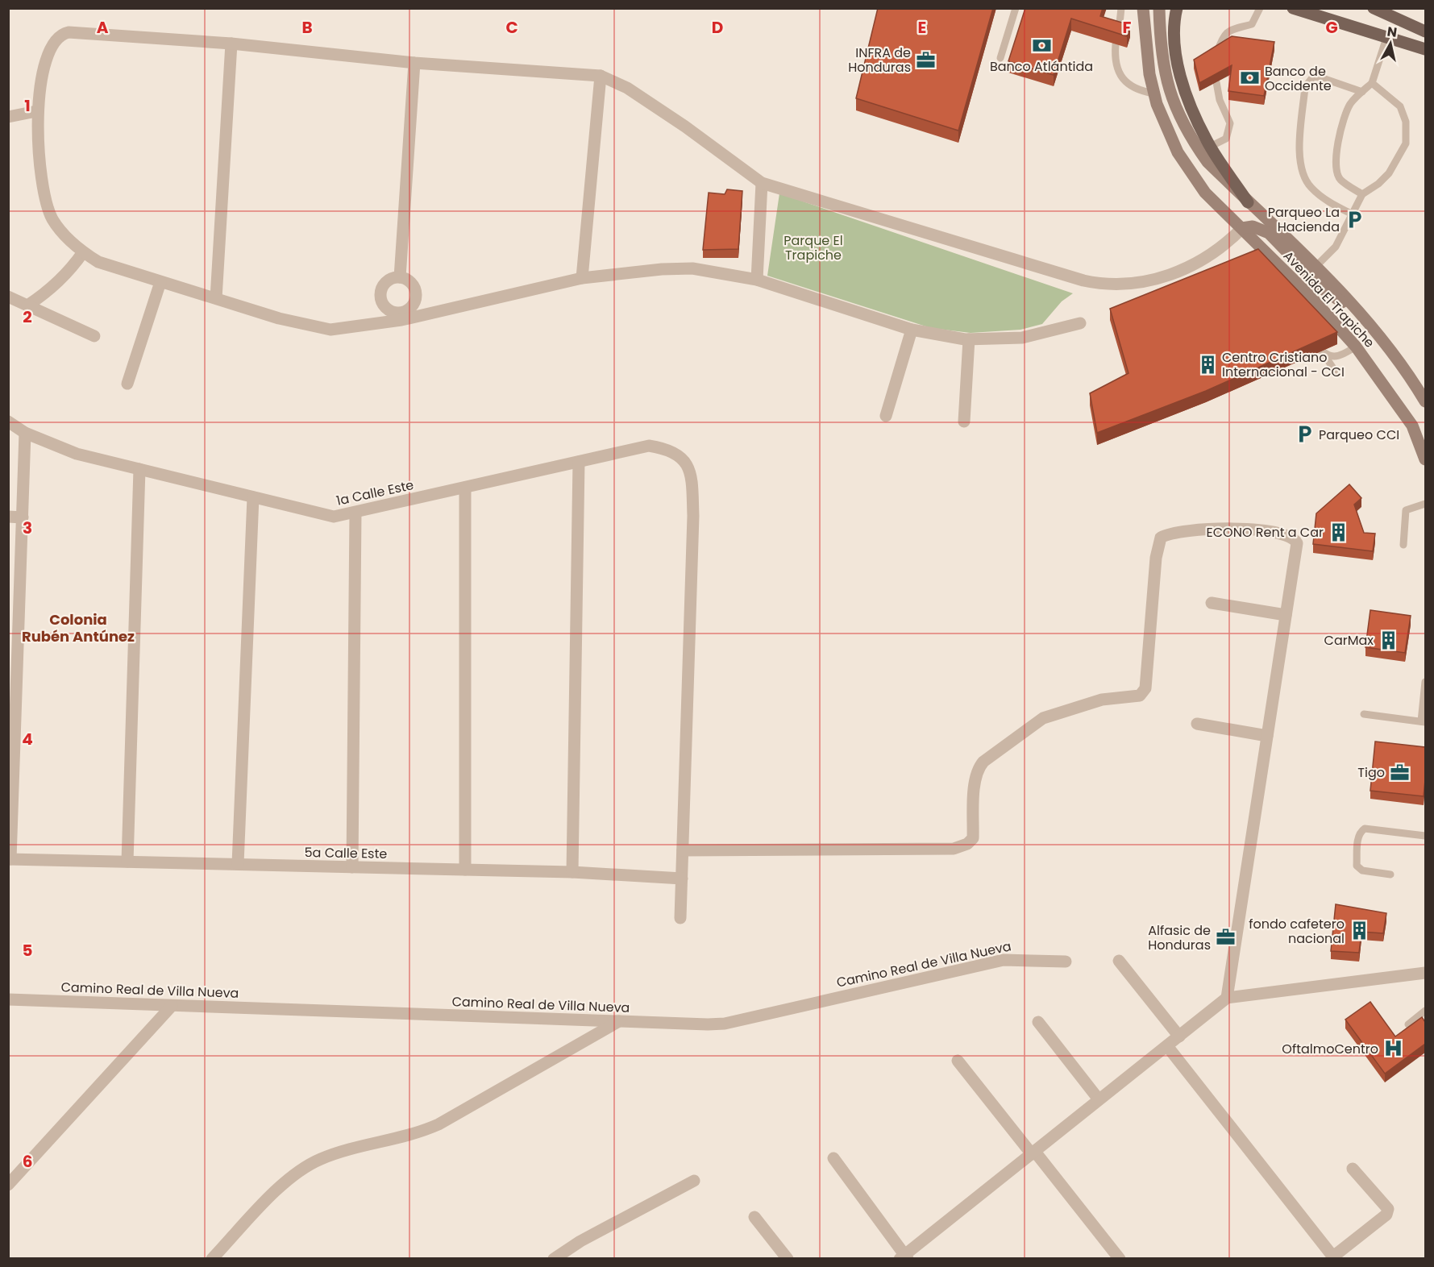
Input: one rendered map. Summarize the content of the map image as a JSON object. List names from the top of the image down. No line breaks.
{"streets":{"main road":["Avenida El Trapiche"],"street":["1a Calle Este","5a Calle Este","Camino Real de Villa Nueva"]},"districts":["Colonia Rubén Antúnez"],"parks":["Parque El Trapiche"],"places":{"bank":["Banco Atlántida","Banco de Occidente"],"office":["INFRA de Honduras","Tigo","Alfasic de Honduras"],"parking":["Parqueo La Hacienda","Parqueo CCI"],"building":["Centro Cristiano Internacional - CCI","ECONO Rent a Car","CarMax","fondo cafetero nacional"],"hospital":["OftalmoCentro"]},"north":"top","grid":{"columns":["A","B","C","D","E","F","G"],"rows":["1","2","3","4","5","6"]}}
